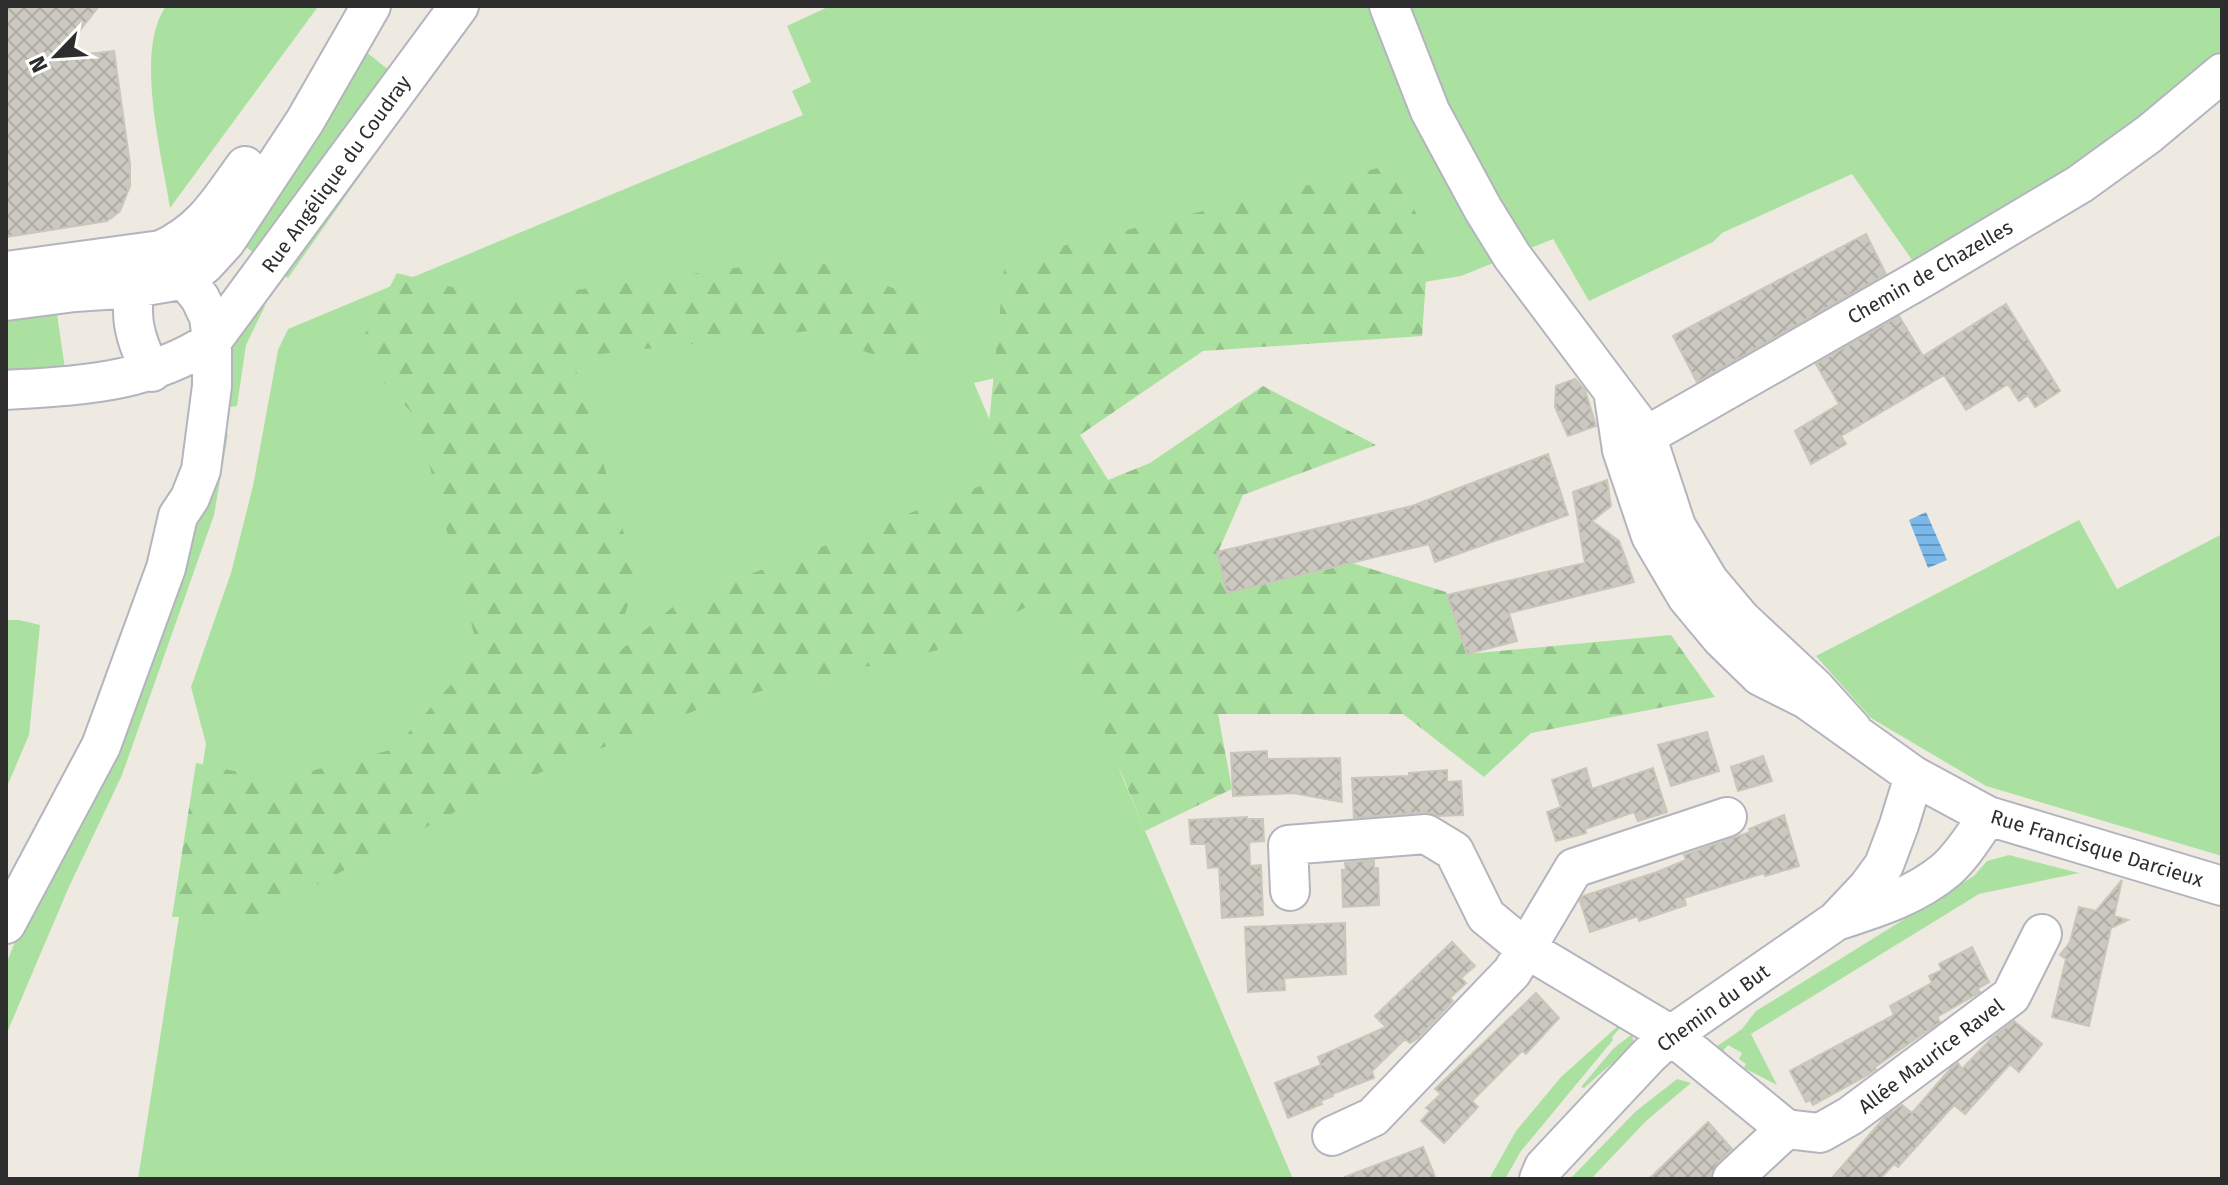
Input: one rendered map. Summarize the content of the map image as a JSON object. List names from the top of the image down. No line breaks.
{"streets":{"street":["Rue Angélique du Coudray","Chemin de Chazelles","Rue Francisque Darcieux","Chemin du But","Allée Maurice Ravel"]},"crossings":[["Chemin de Chazelles","Rue Francisque Darcieux"],["Rue Francisque Darcieux","Chemin du But"]],"north":"bottom left"}
